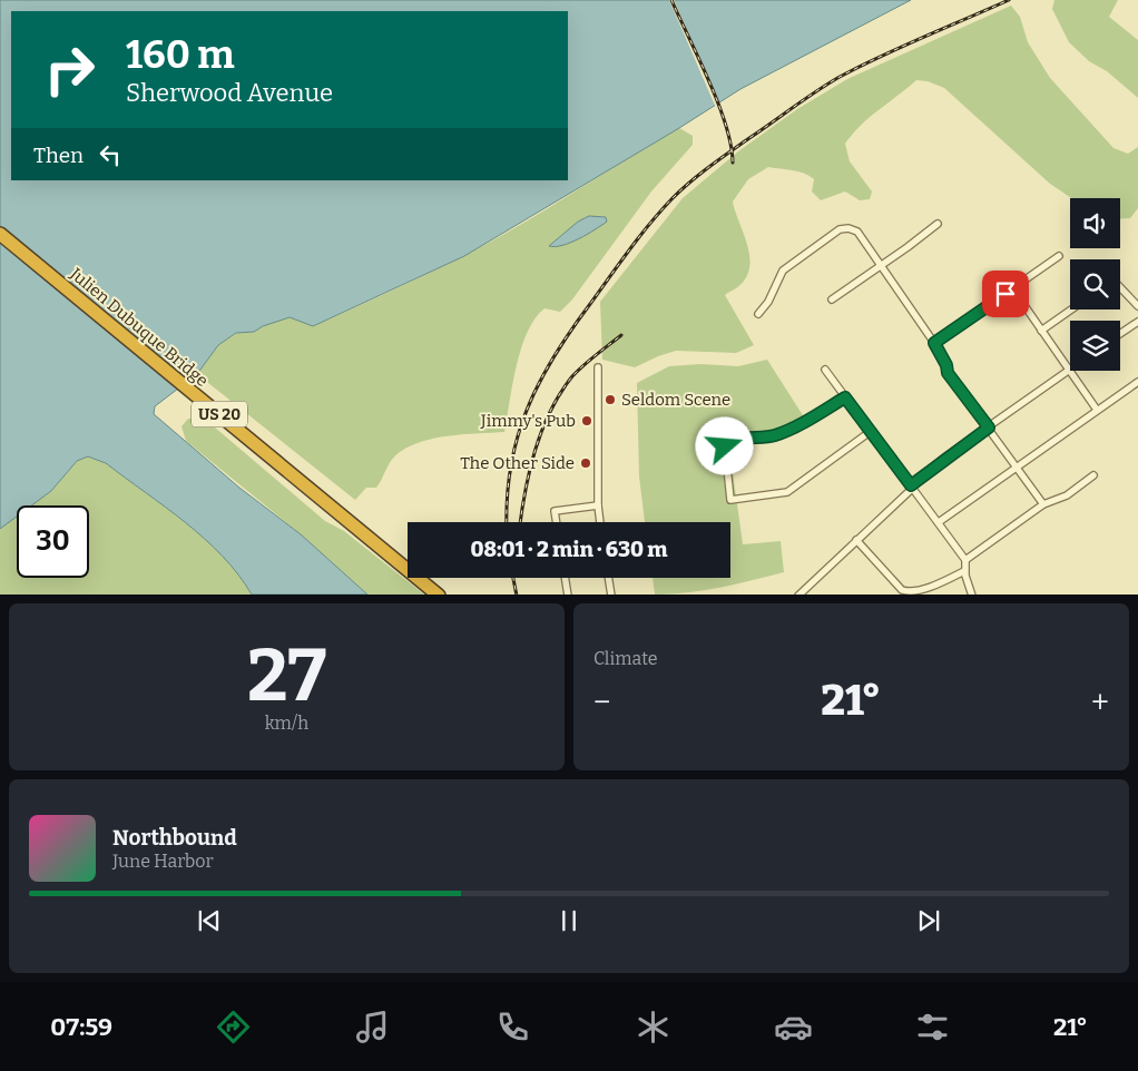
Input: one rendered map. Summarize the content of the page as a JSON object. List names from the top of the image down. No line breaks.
{"streets":{"highway":["Julien Dubuque Bridge","US 20"]},"places":["Seldom Scene","Jimmy's Pub","The Other Side"],"page":{"turn":["160 m","Sherwood Avenue"],"then":"Then","limit":"30","trip":"08:01 · 2 min · 630 m","tile":[["27","km/h"],"Climate"],"heat":["−","21°","+"],"song":["Northbound","June Harbor"],"tabs":["07:59","21°"]}}
